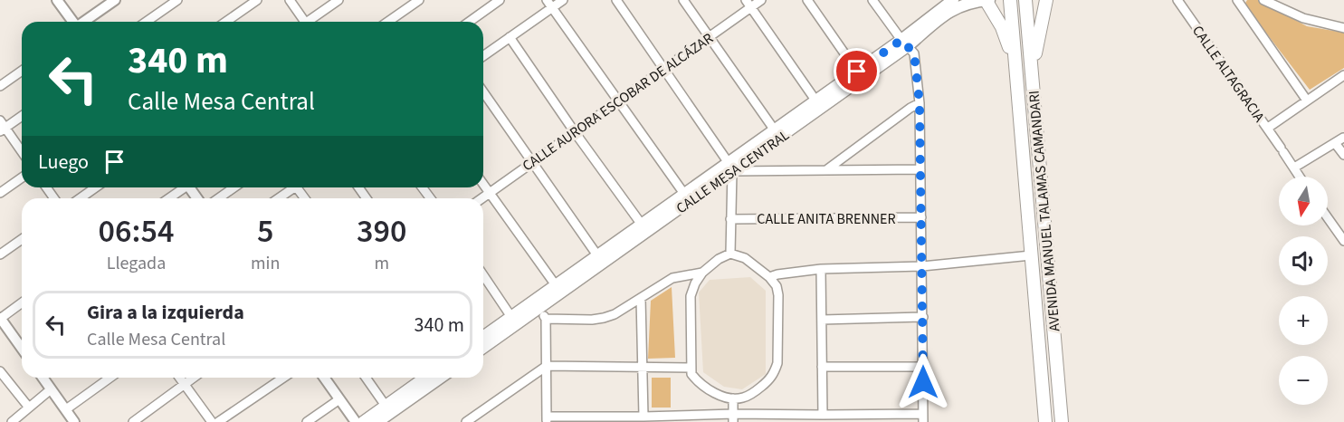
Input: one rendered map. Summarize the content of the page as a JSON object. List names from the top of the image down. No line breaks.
{"streets":{"main road":["CALLE MESA CENTRAL","AVENIDA MANUEL TALAMAS CAMANDARI"],"street":["CALLE ALTAGRACIA","CALLE AURORA ESCOBAR DE ALCÁZAR","CALLE ANITA BRENNER"]},"north":"bottom","page":{"turn":["340 m","Calle Mesa Central"],"then":"Luego","map_buttons":["+","−"],"eta":["06:54","Llegada","5","min","390","m"],"list":[{"name":"Gira a la izquierda","note":"Calle Mesa Central","value":"340 m"}]}}
